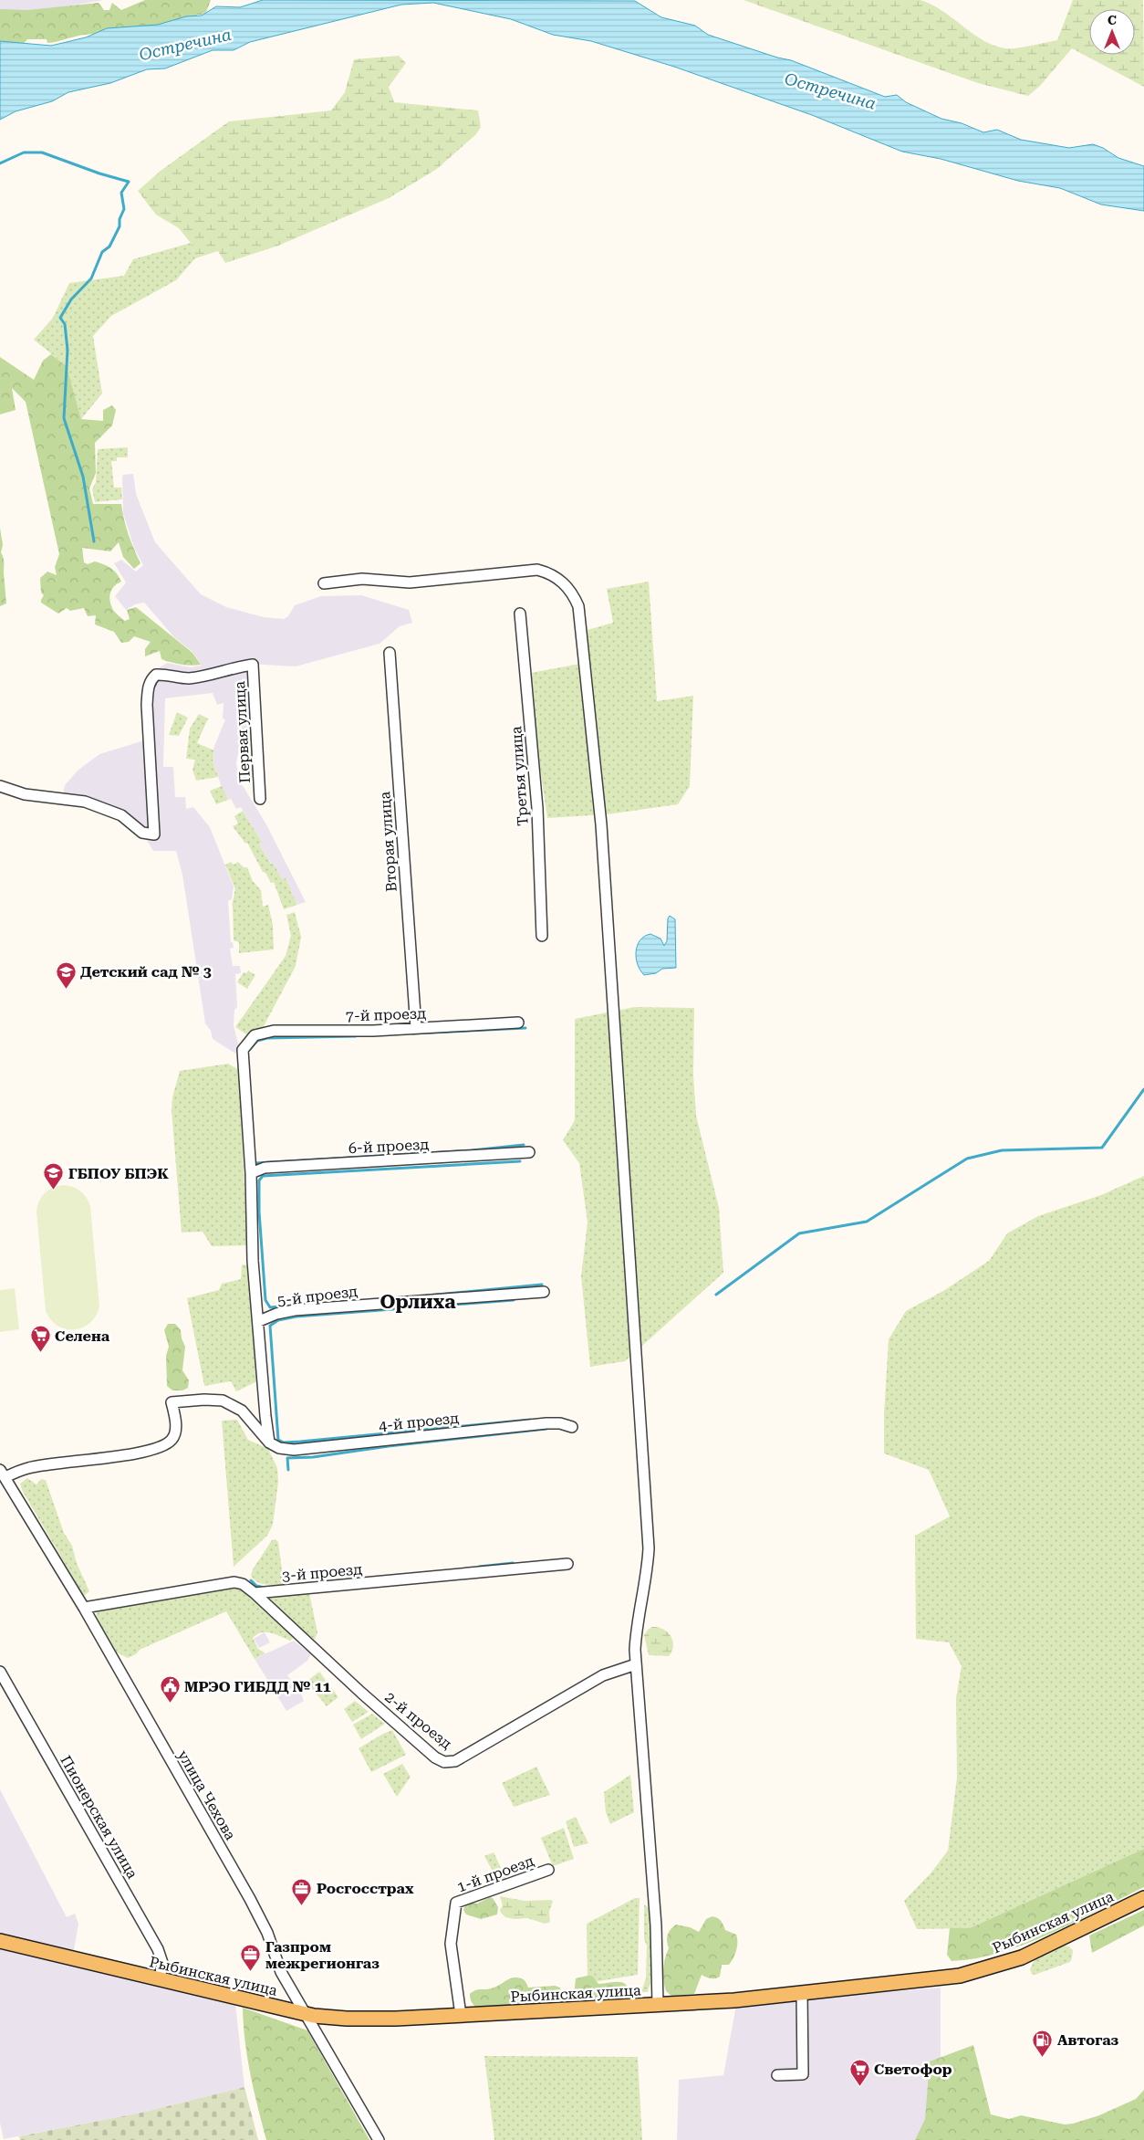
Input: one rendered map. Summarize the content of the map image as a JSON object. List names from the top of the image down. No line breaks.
{"streets":{"main road":["Рыбинская улица"],"street":["Первая улица","Третья улица","Вторая улица","7-й проезд","6-й проезд","5-й проезд","4-й проезд","3-й проезд","2-й проезд","улица Чехова","Пионерская улица","1-й проезд"]},"crossings":[["Вторая улица","7-й проезд"],["7-й проезд","6-й проезд"],["3-й проезд","2-й проезд"],["улица Чехова","Рыбинская улица"],["Пионерская улица","Рыбинская улица"],["1-й проезд","Рыбинская улица"]],"districts":["Орлиха"],"water":["Остречина"],"places":{"school or university":["Детский сад № 3","ГБПОУ БПЭК"],"supermarket":["Селена","Светофор"],"public building":["МРЭО ГИБДД № 11"],"office":["Росгосстрах","Газпром межрегионгаз"],"fuel station":["Автогаз"]},"north":"top"}
